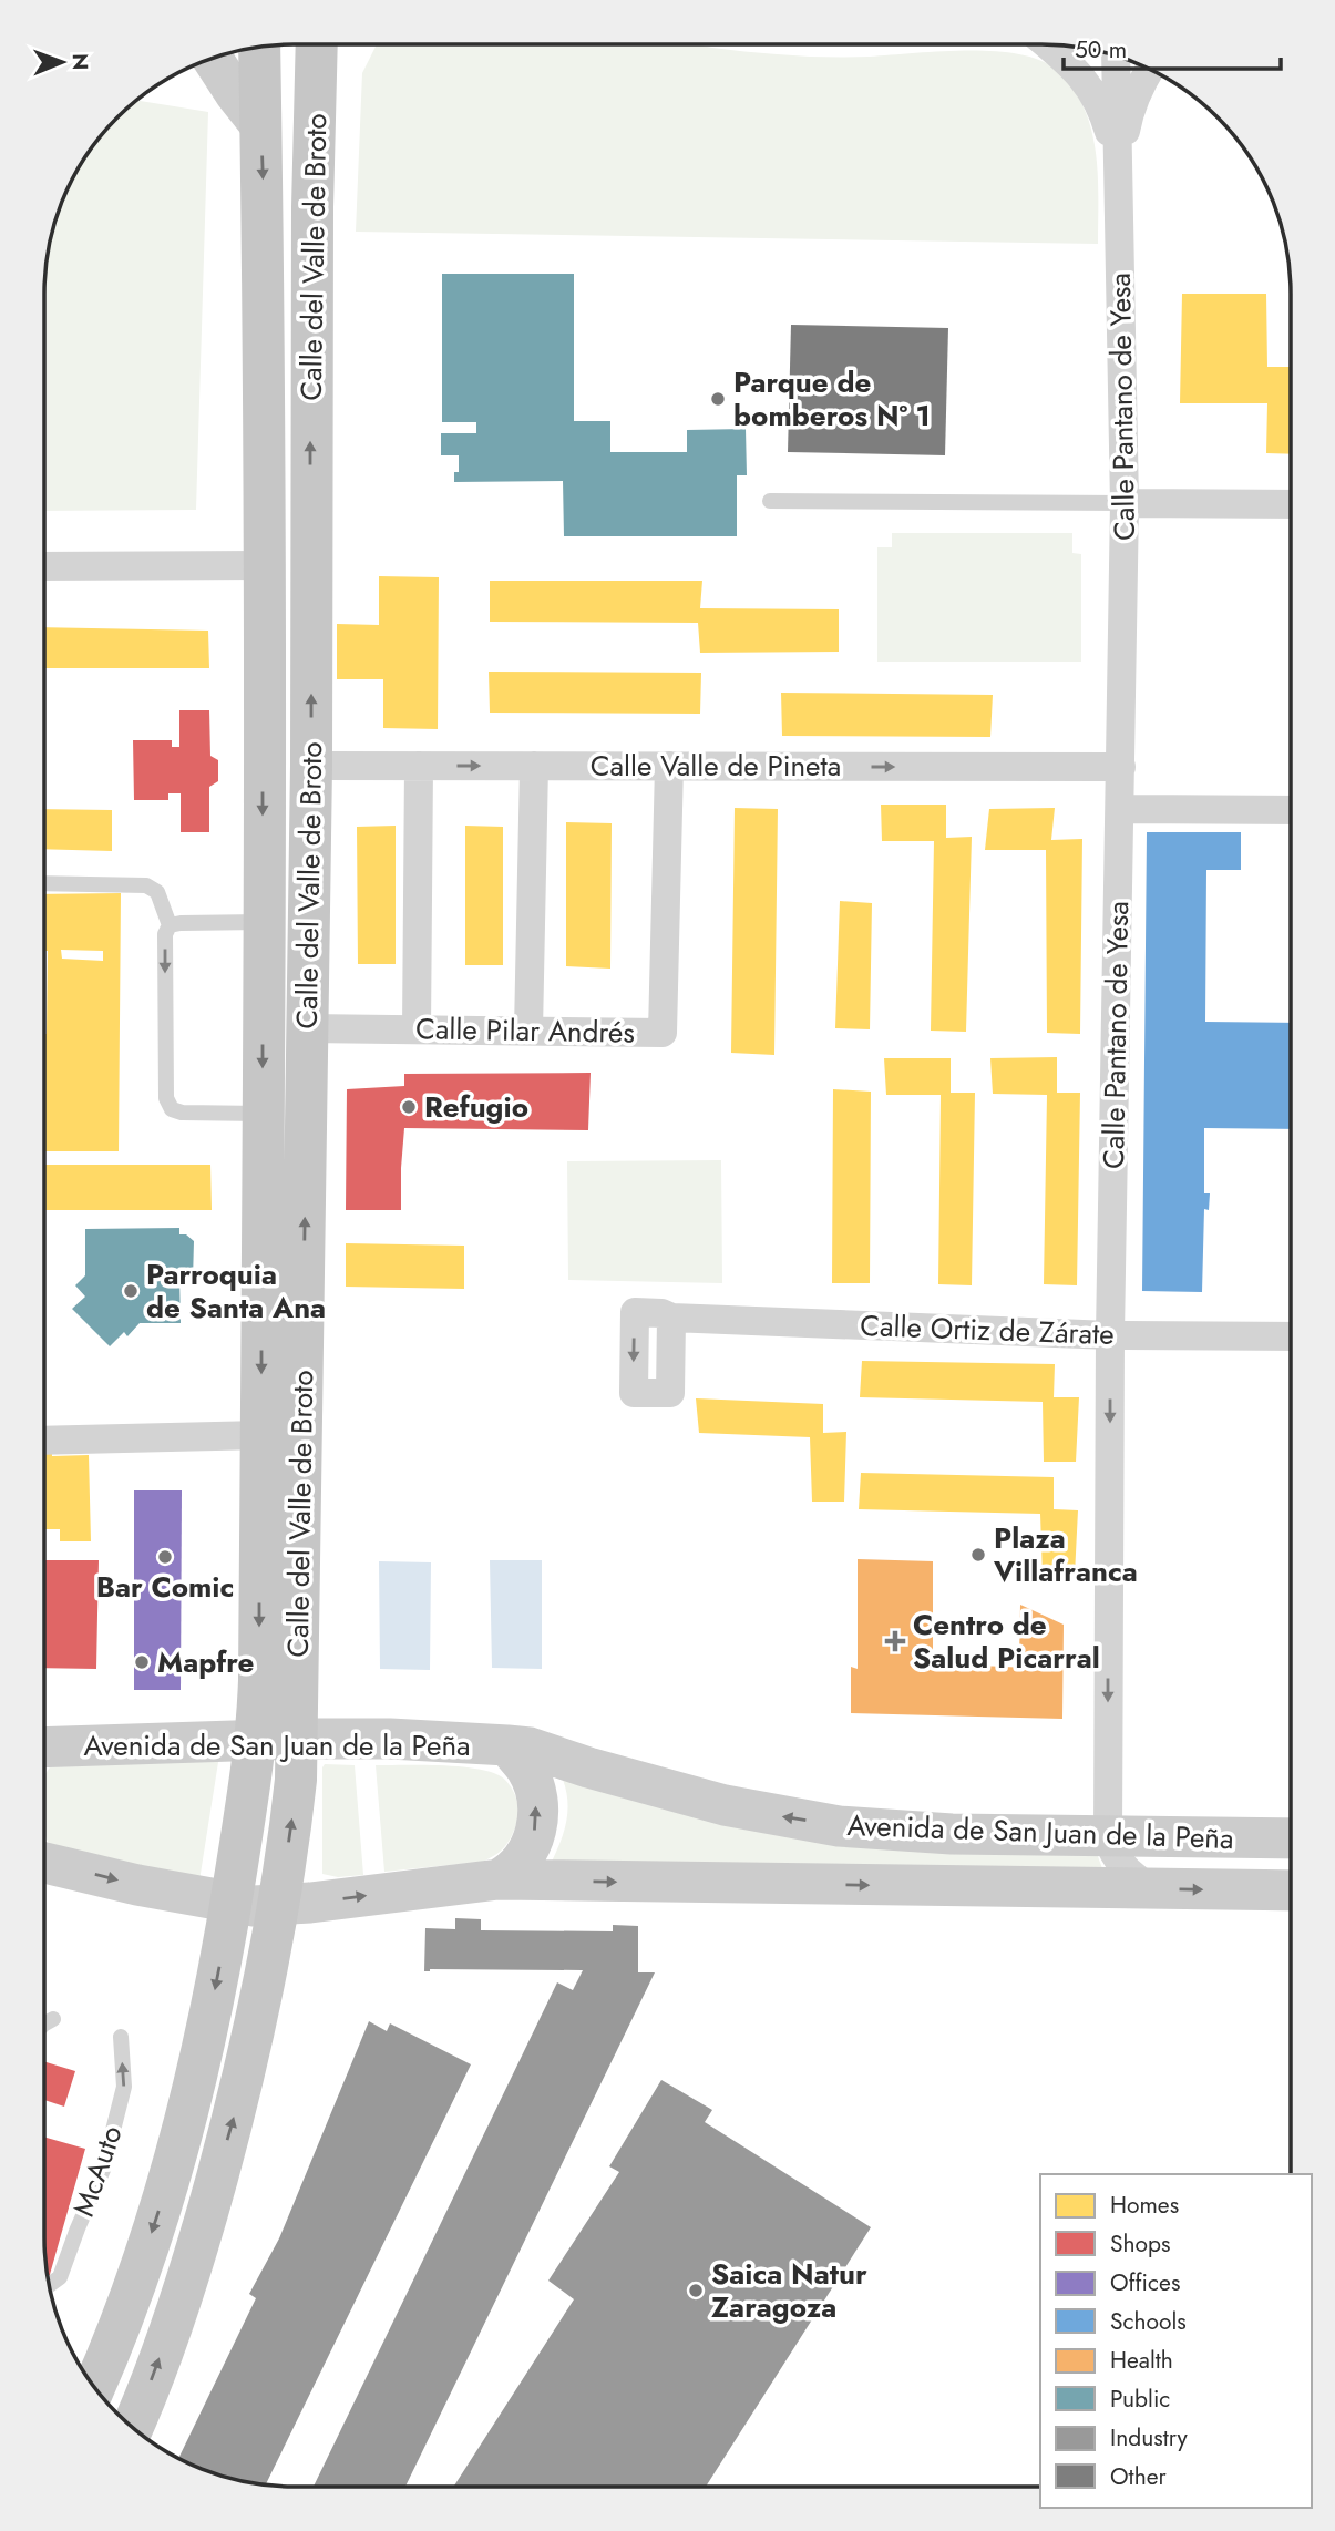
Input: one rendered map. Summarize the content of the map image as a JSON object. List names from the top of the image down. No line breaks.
{"streets":{"main road":["Calle del Valle de Broto","Avenida de San Juan de la Peña"],"street":["Calle Pantano de Yesa","Calle Valle de Pineta","Calle Pilar Andrés","Calle Ortiz de Zárate"],"lane":["McAuto"]},"crossings":[["Calle del Valle de Broto","Calle Valle de Pineta"],["Calle del Valle de Broto","Calle Pilar Andrés"],["Calle del Valle de Broto","Avenida de San Juan de la Peña"],["Calle Pantano de Yesa","Calle Valle de Pineta"],["Calle Pantano de Yesa","Calle Ortiz de Zárate"],["Calle Pantano de Yesa","Avenida de San Juan de la Peña"],["Calle Valle de Pineta","Calle Pilar Andrés"]],"one_way":["Calle Valle de Pineta","McAuto"],"places":{"other":["Parque de bomberos Nº 1","Refugio","Parroquia de Santa Ana","Plaza Villafranca","Bar Comic","Mapfre","Saica Natur Zaragoza"],"health":["Centro de Salud Picarral"]},"legend":["Homes","Shops","Offices","Schools","Health","Public","Industry","Other"],"scale_bar":"50 m","north":"right"}
